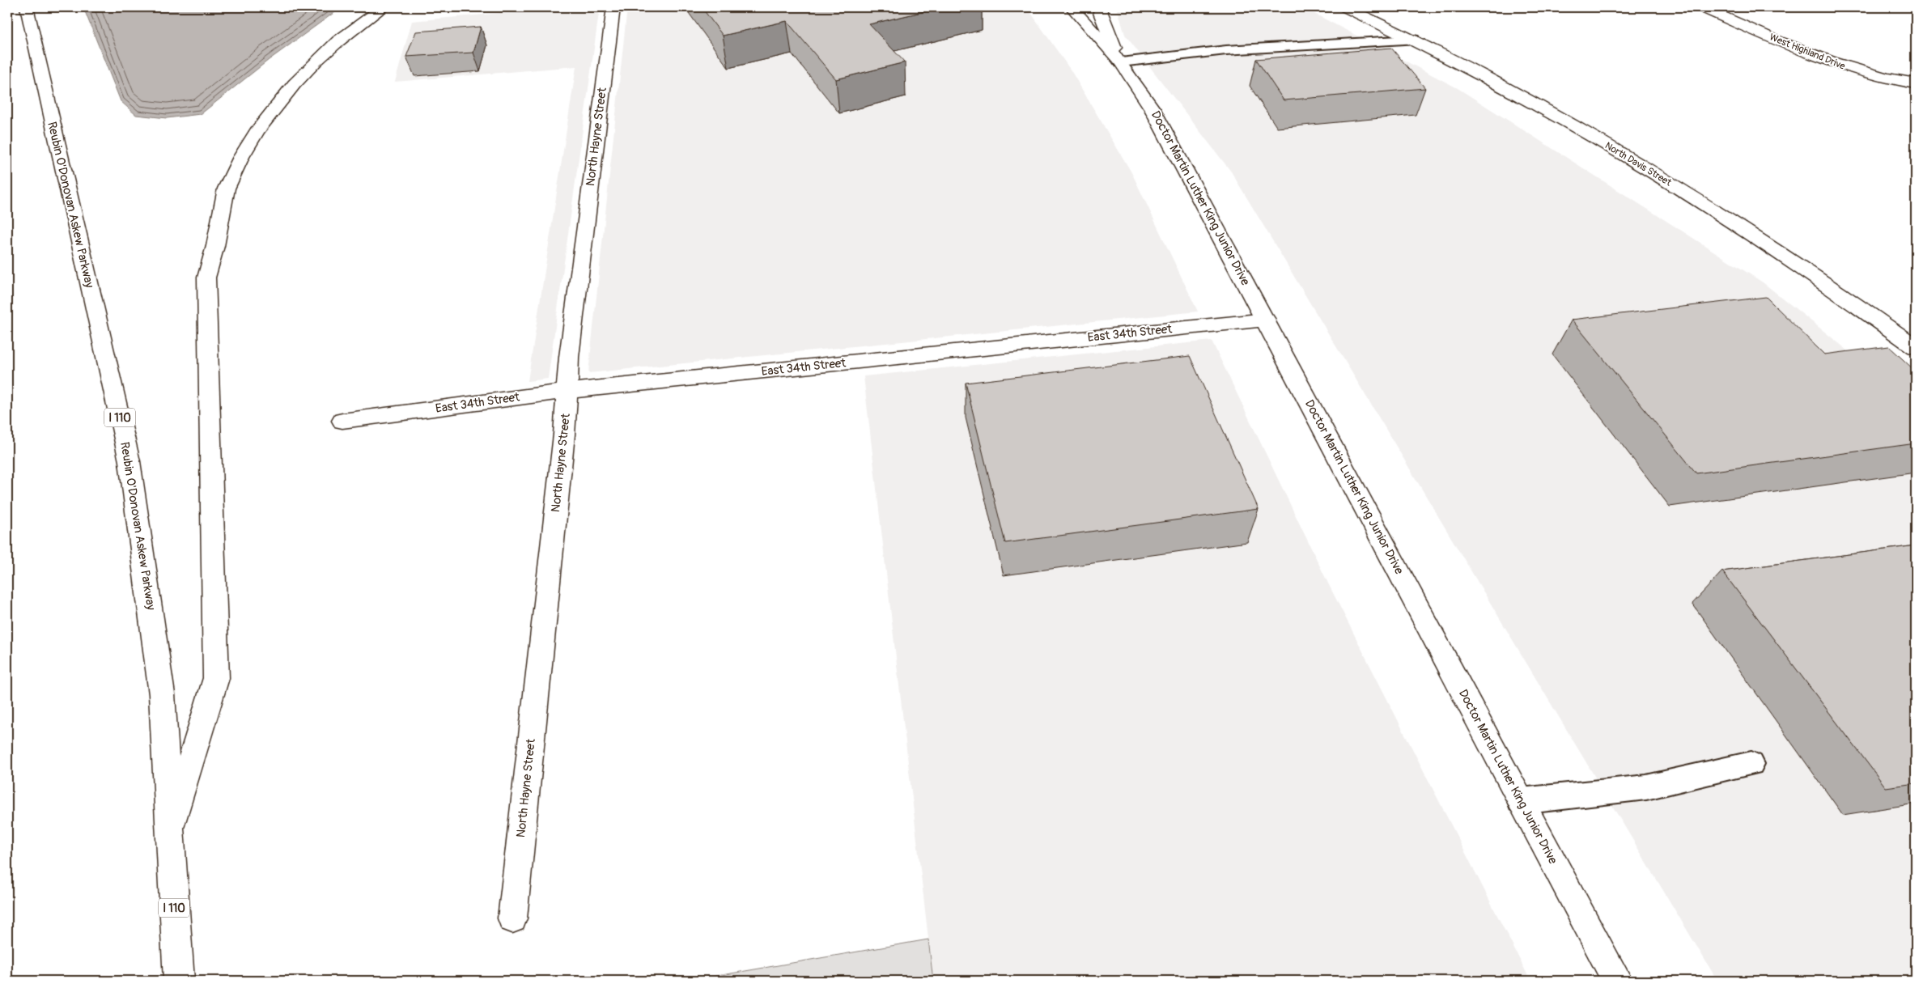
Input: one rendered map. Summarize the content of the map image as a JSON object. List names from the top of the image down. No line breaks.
{"streets":{"main road":["West Highland Drive","North Hayne Street","North Davis Street","Doctor Martin Luther King Junior Drive","Reubin O'Donovan Askew Parkway","East 34th Street","I 110"]},"crossings":[["North Hayne Street","East 34th Street"],["Doctor Martin Luther King Junior Drive","East 34th Street"]]}
